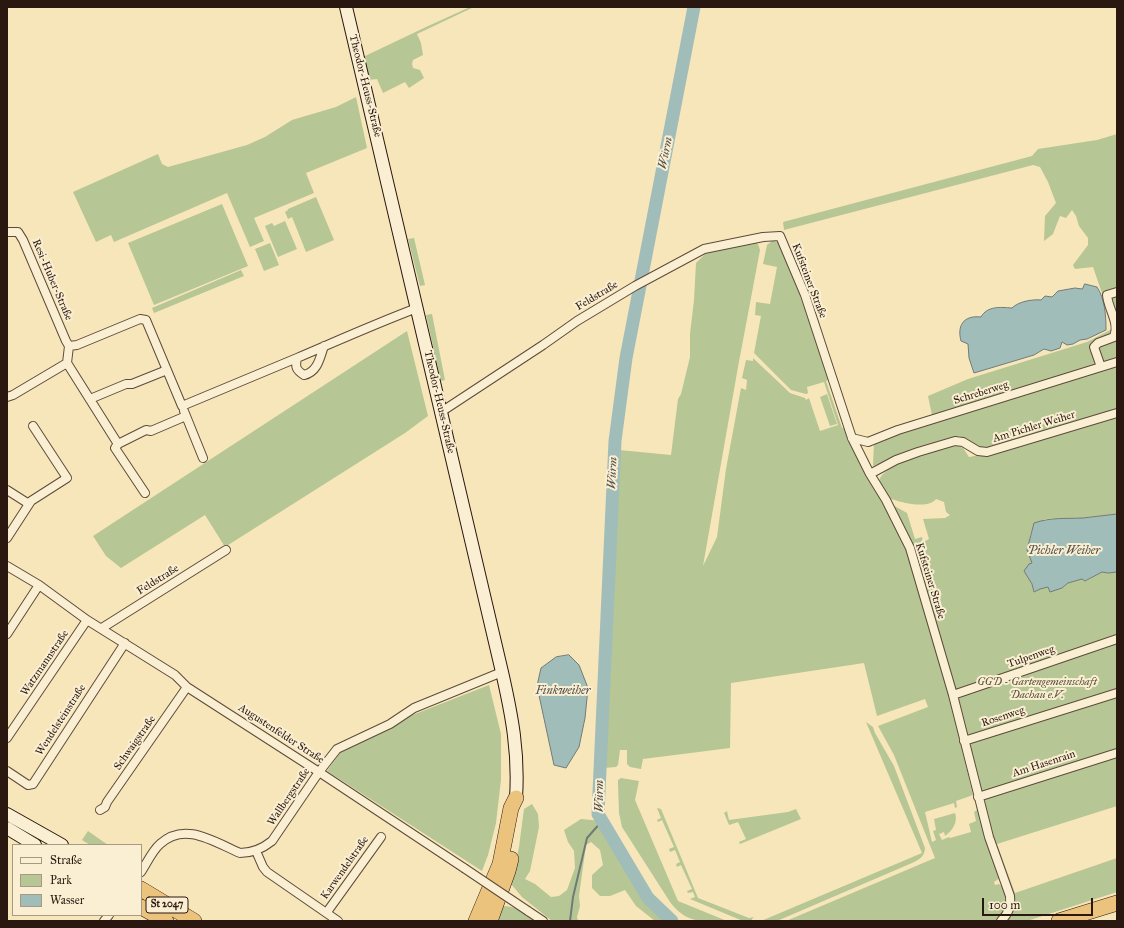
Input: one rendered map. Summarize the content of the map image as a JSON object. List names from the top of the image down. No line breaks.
{"streets":{"highway":["St 2047"],"street":["Theodor-Heuss-Straße","Resi-Huber-Straße","Kufsteiner Straße","Feldstraße","Schreberweg","Am Pichler Weiher","Tulpenweg","Watzmannstraße","Rosenweg","Wendelsteinstraße","Augustenfelder Straße","Schwaigstraße","Am Hasenrain","Wallbergstraße","Karwendelstraße"]},"crossings":[["Theodor-Heuss-Straße","Feldstraße"],["Theodor-Heuss-Straße","Wallbergstraße"],["Kufsteiner Straße","Feldstraße"],["Kufsteiner Straße","Schreberweg"],["Kufsteiner Straße","Am Pichler Weiher"],["Kufsteiner Straße","Tulpenweg"],["Kufsteiner Straße","Rosenweg"],["Kufsteiner Straße","Am Hasenrain"],["Feldstraße","Augustenfelder Straße"],["Watzmannstraße","Augustenfelder Straße"],["Wendelsteinstraße","Augustenfelder Straße"],["Augustenfelder Straße","Schwaigstraße"],["Augustenfelder Straße","Wallbergstraße"],["Wallbergstraße","Karwendelstraße"]],"water":["Würm","Pichler Weiher","Finkweiher"],"parks":["GGD - Gartengemeinschaft Dachau e.V."],"legend":["Straße","Park","Wasser"],"scale_bar":"100 m"}
